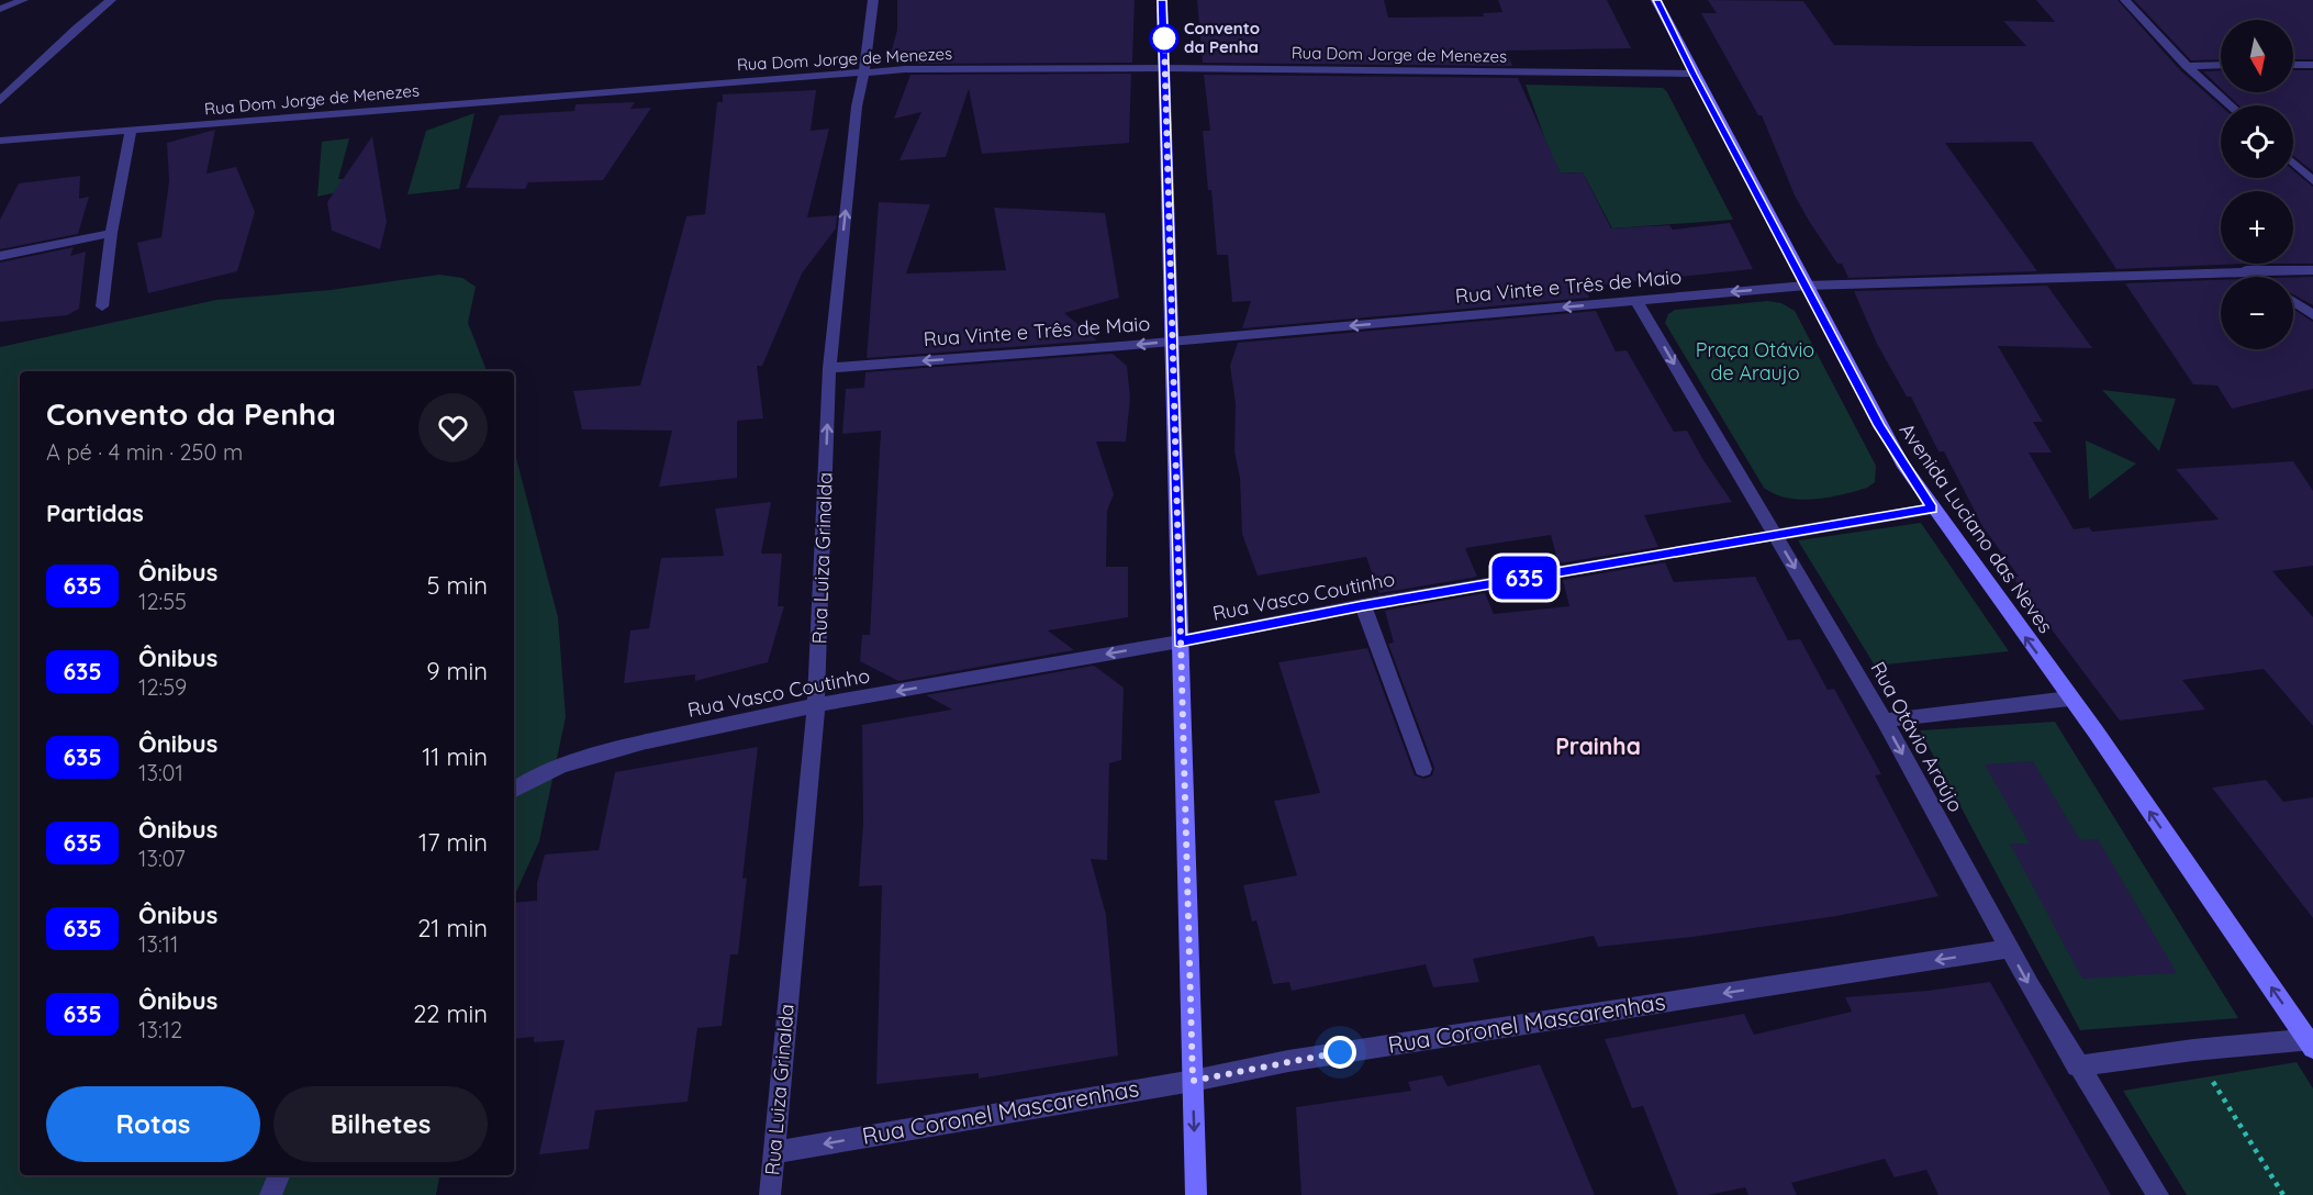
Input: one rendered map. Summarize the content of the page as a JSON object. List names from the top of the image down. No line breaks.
{"streets":{"main road":["Avenida Luciano das Neves"],"street":["Rua Dom Jorge de Menezes","Rua Vinte e Três de Maio","Rua Luiza Grinalda","Rua Vasco Coutinho","Rua Otávio Araújo","Rua Coronel Mascarenhas"]},"crossings":[["Rua Dom Jorge de Menezes","Avenida Luciano das Neves"],["Rua Dom Jorge de Menezes","Rua Luiza Grinalda"],["Rua Vinte e Três de Maio","Avenida Luciano das Neves"],["Rua Vinte e Três de Maio","Rua Luiza Grinalda"],["Rua Vinte e Três de Maio","Rua Otávio Araújo"],["Avenida Luciano das Neves","Rua Vasco Coutinho"],["Rua Luiza Grinalda","Rua Vasco Coutinho"],["Rua Luiza Grinalda","Rua Coronel Mascarenhas"],["Rua Vasco Coutinho","Rua Otávio Araújo"],["Rua Otávio Araújo","Rua Coronel Mascarenhas"]],"one_way":["Rua Vinte e Três de Maio","Avenida Luciano das Neves","Rua Luiza Grinalda","Rua Otávio Araújo","Rua Coronel Mascarenhas"],"districts":["Prainha"],"parks":["Praça Otávio de Araujo"],"places":["Convento da Penha"],"lines":["bus line 635"],"north":"bottom","page":{"on_map":"635","map_buttons":["+","−"],"heading":[["Convento da Penha","A pé · 4 min · 250 m"],"Partidas"],"list":[{"mark":"635","name":"Ônibus","note":"12:55","value":"5 min"},{"mark":"635","name":"Ônibus","note":"12:59","value":"9 min"},{"mark":"635","name":"Ônibus","note":"13:01","value":"11 min"},{"mark":"635","name":"Ônibus","note":"13:07","value":"17 min"},{"mark":"635","name":"Ônibus","note":"13:11","value":"21 min"},{"mark":"635","name":"Ônibus","note":"13:12","value":"22 min"}],"buttons":["Rotas","Bilhetes"]}}
